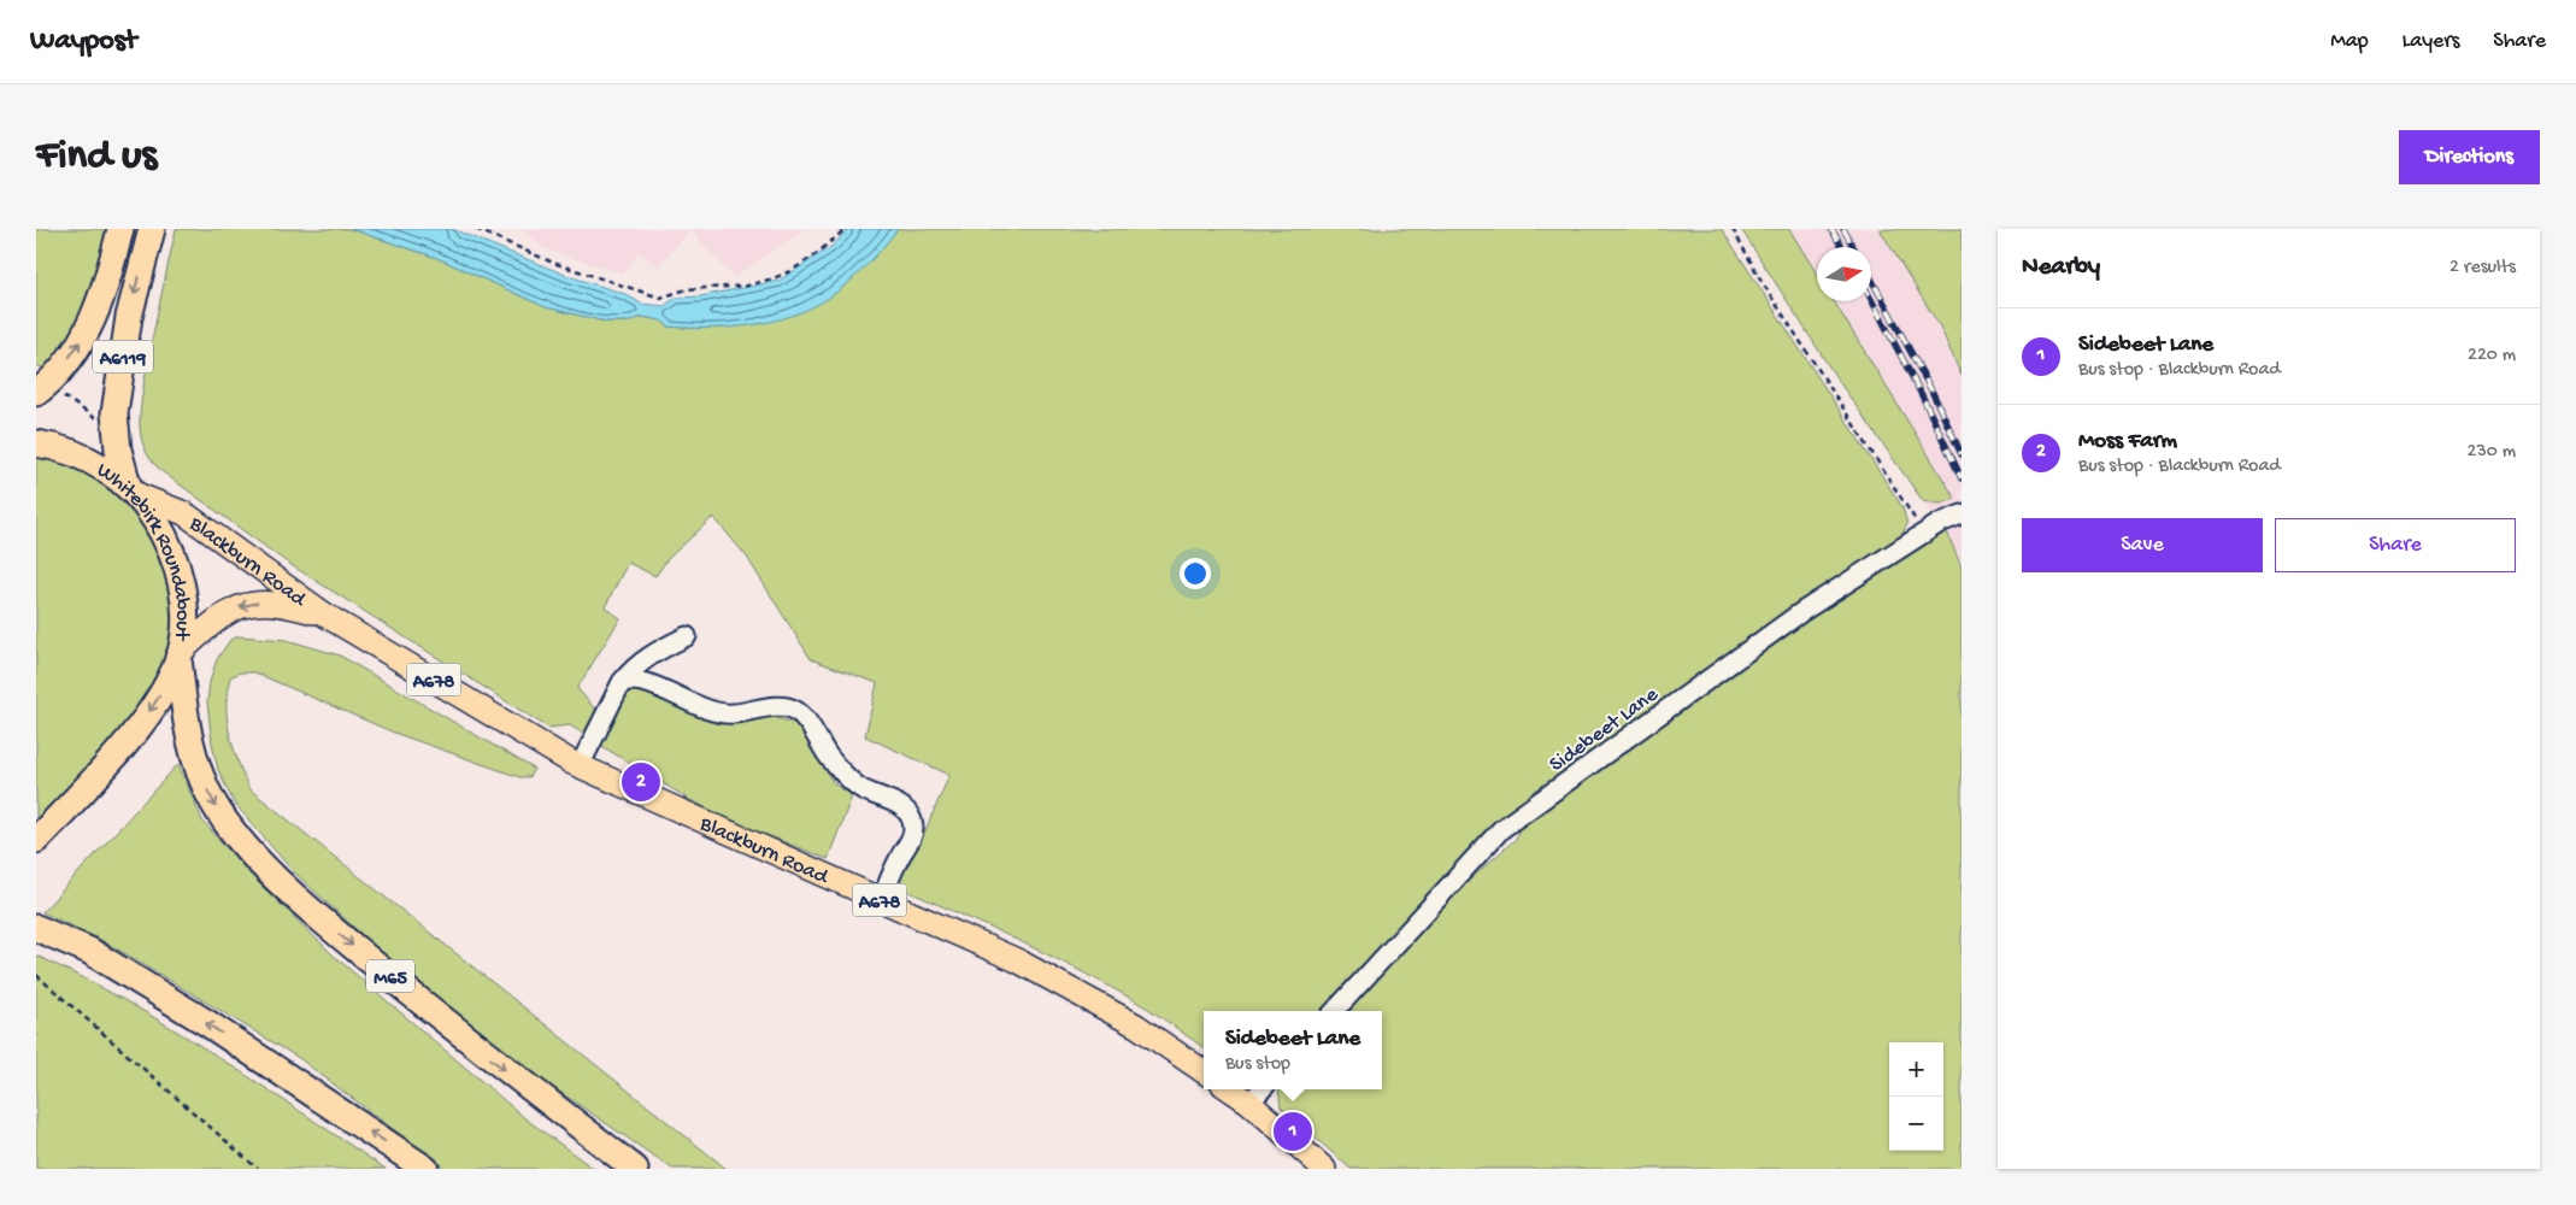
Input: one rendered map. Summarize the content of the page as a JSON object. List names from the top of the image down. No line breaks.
{"streets":{"highway":["A6119","Whitebirk Roundabout","A678","M65"],"main road":["Blackburn Road"],"lane":["Sidebeet Lane"]},"crossings":[["A6119","Whitebirk Roundabout"],["A6119","Blackburn Road"],["Whitebirk Roundabout","Blackburn Road"],["Whitebirk Roundabout","M65"],["Blackburn Road","M65"]],"one_way":["Whitebirk Roundabout"],"north":"right","page":{"header":"Waypost","nav":["Map","Layers","Share"],"buttons":["Directions",["Save","Share"]],"title":"Find us","heading":["Nearby","2 results"],"list":[{"mark":"1","name":"Sidebeet Lane","note":"Bus stop · Blackburn Road","value":"220 m"},{"mark":"2","name":"Moss Farm","note":"Bus stop · Blackburn Road","value":"230 m"}],"pins":["2","1"],"popup":["Sidebeet Lane","Bus stop"],"map_buttons":["+","−"]}}
